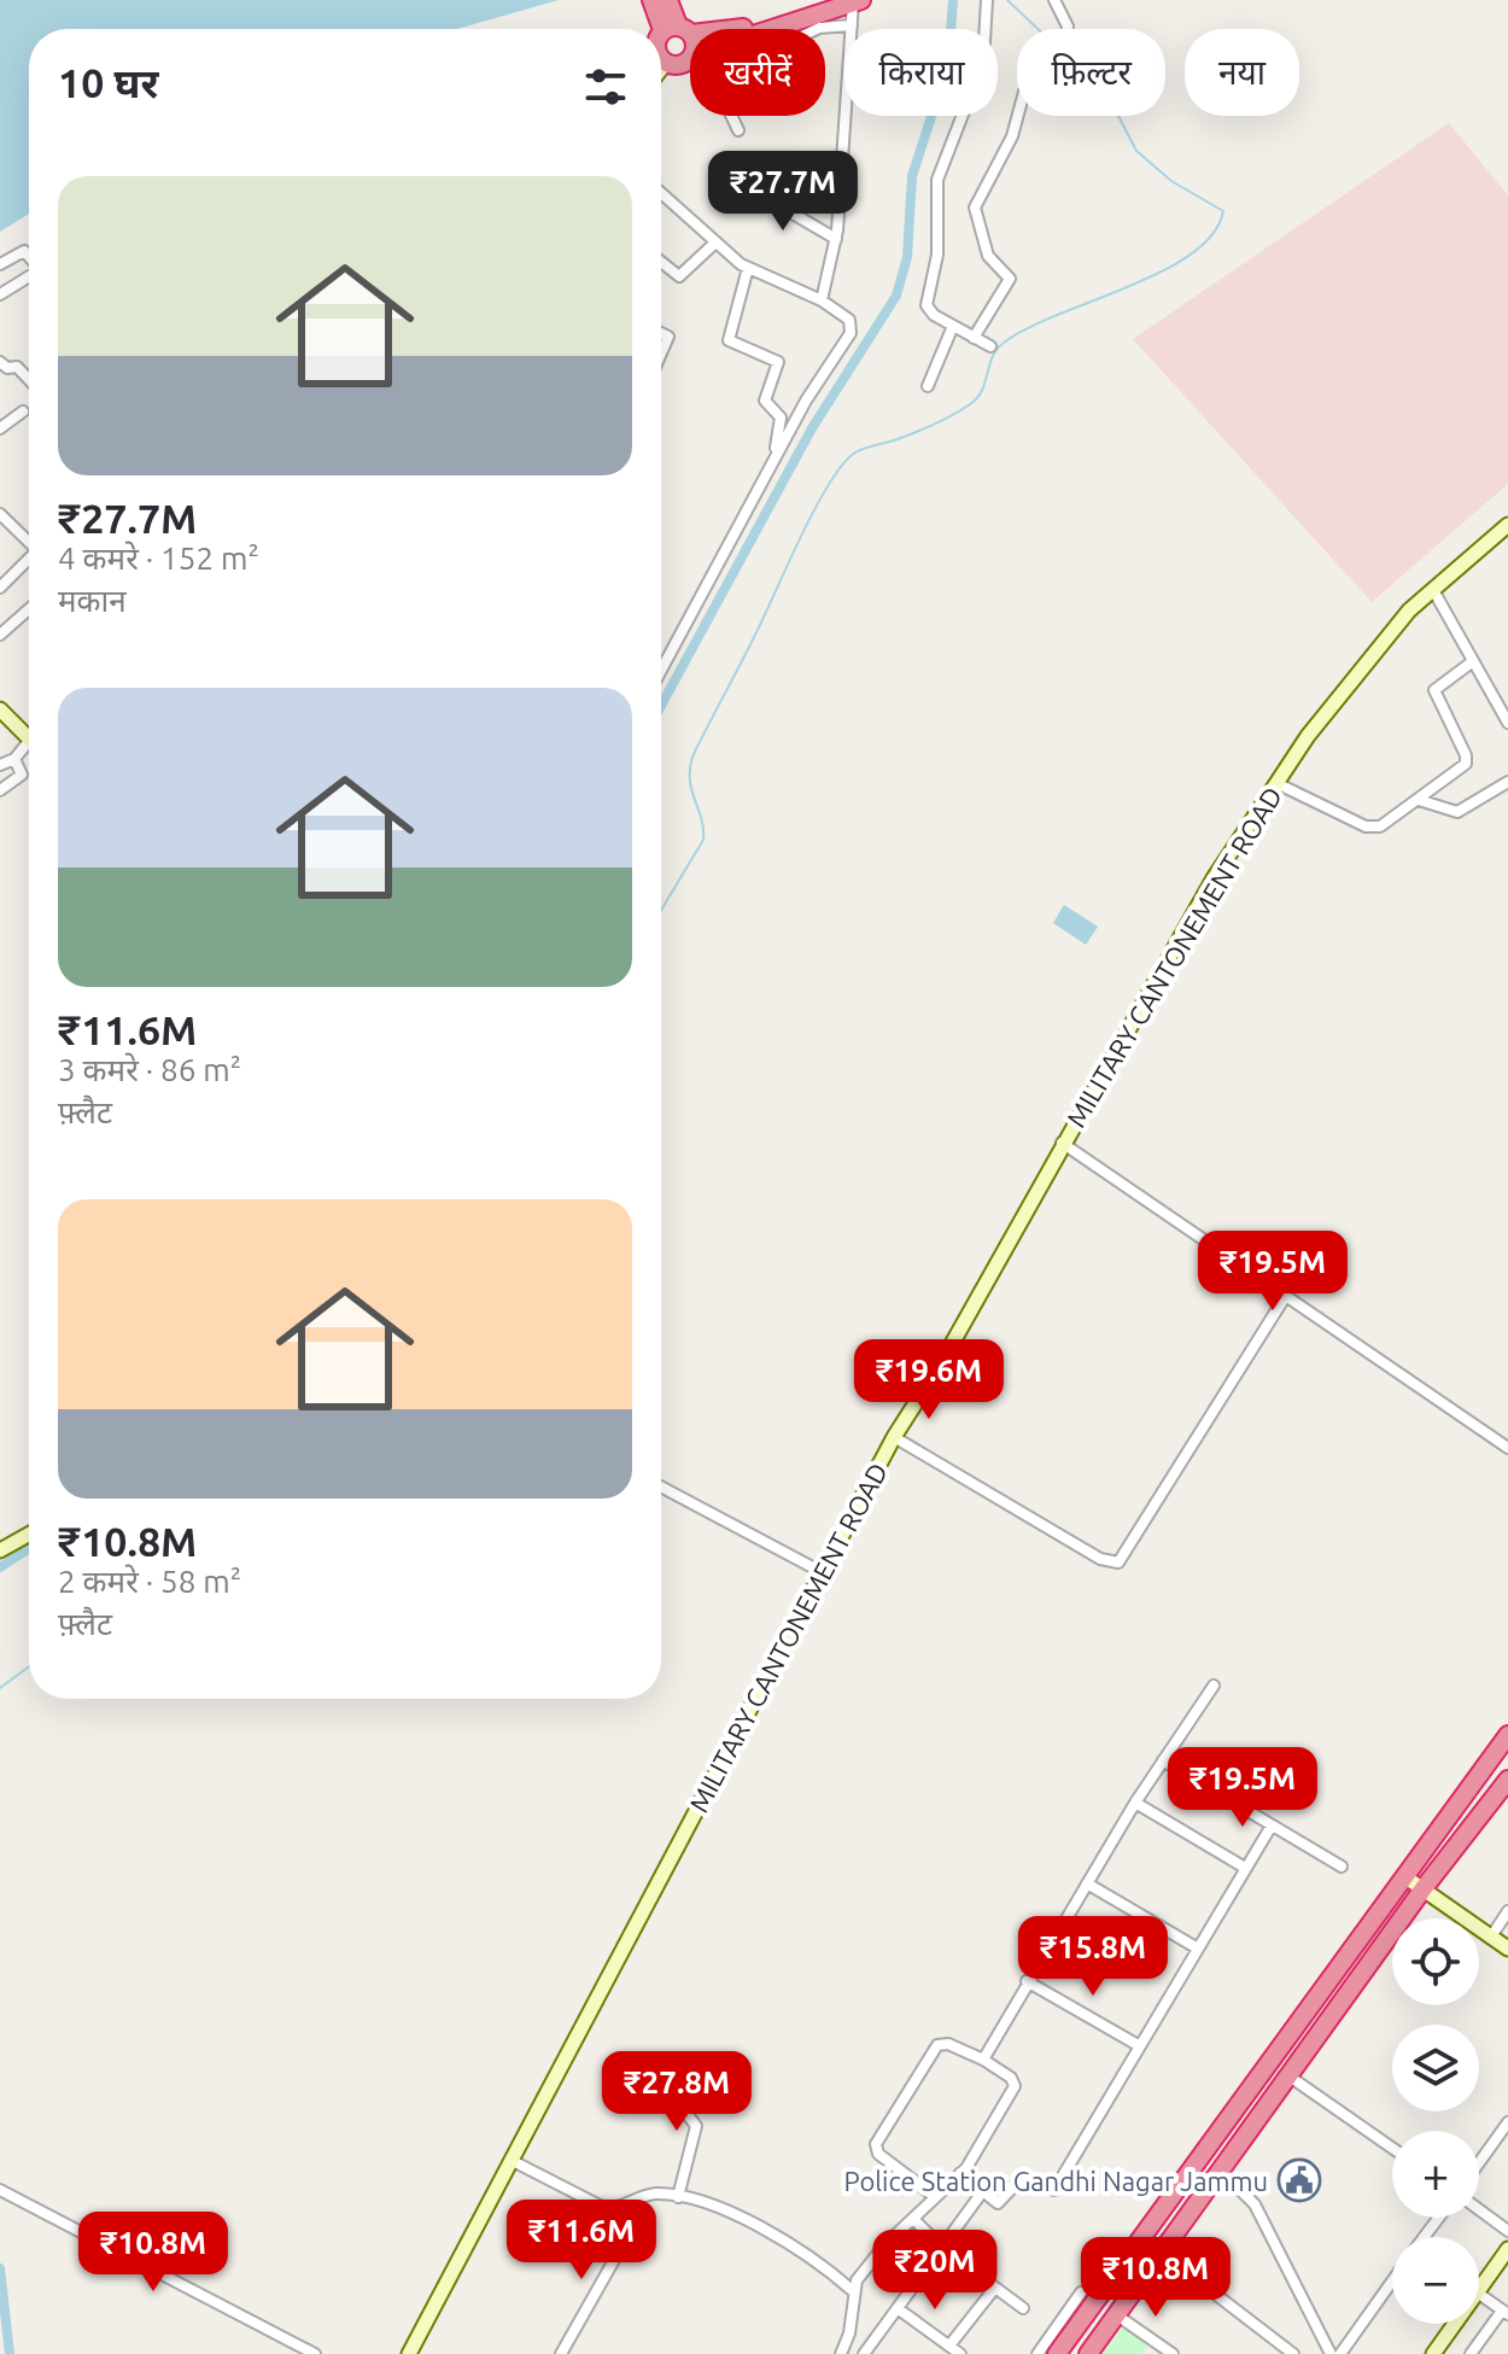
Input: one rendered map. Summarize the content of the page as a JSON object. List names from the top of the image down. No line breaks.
{"streets":{"street":["MILITARY CANTONEMENT ROAD"]},"places":{"public building":["Police Station Gandhi Nagar Jammu"]},"page":{"chip":["खरीदें","किराया","फ़िल्टर","नया"],"heading":"10 घर","list":[{"name":"₹27.7M","note":"4 कमरे · 152 m² · मकान"},{"name":"₹11.6M","note":"3 कमरे · 86 m² · फ़्लैट"},{"name":"₹10.8M","note":"2 कमरे · 58 m² · फ़्लैट"}],"price":["₹27.7M","₹19.5M","₹19.6M","₹19.5M","₹15.8M","₹27.8M","₹11.6M","₹10.8M","₹20M","₹10.8M"],"map_buttons":["+","−"]}}
